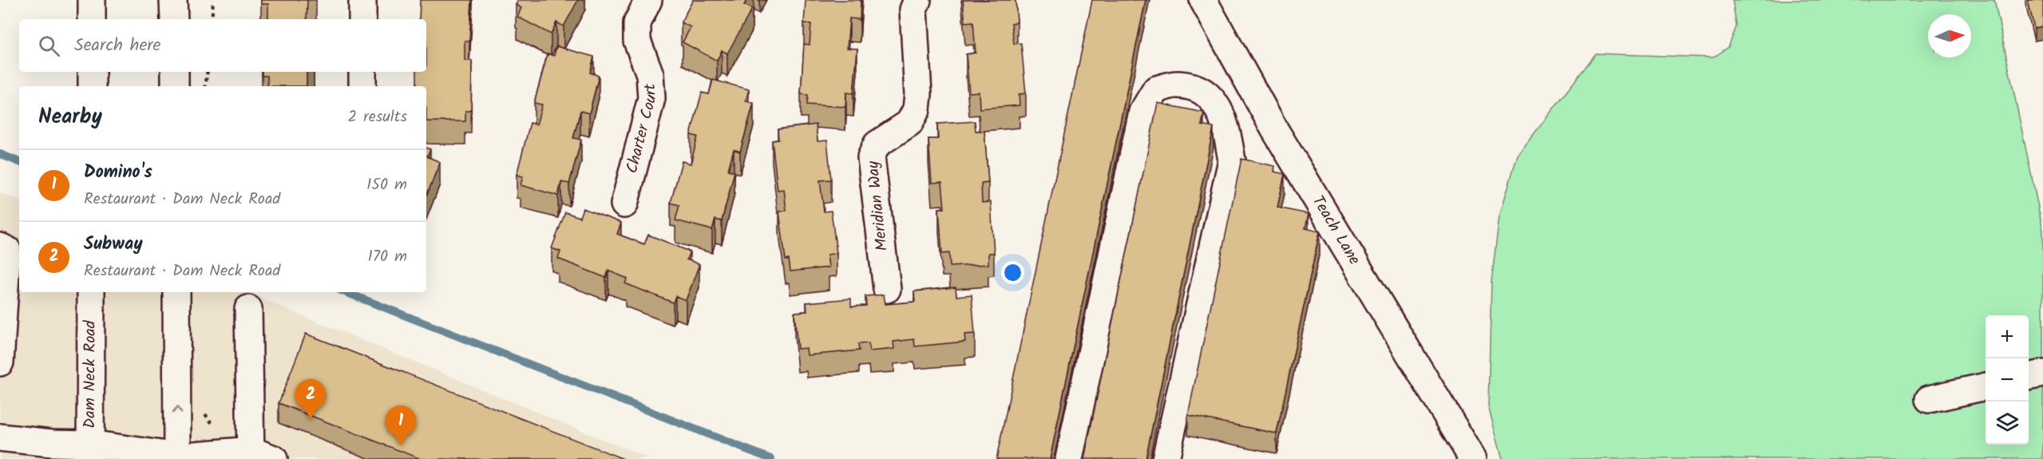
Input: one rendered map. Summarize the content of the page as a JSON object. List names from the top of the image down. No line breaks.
{"streets":{"street":["Charter Court","Meridian Way","Teach Lane","Dam Neck Road"]},"north":"right","page":{"search":"Search here","heading":["Nearby","2 results"],"list":[{"mark":"1","name":"Domino's","note":"Restaurant · Dam Neck Road","value":"150 m"},{"mark":"2","name":"Subway","note":"Restaurant · Dam Neck Road","value":"170 m"}],"map_buttons":["+","−"],"pins":["2","1"]}}
